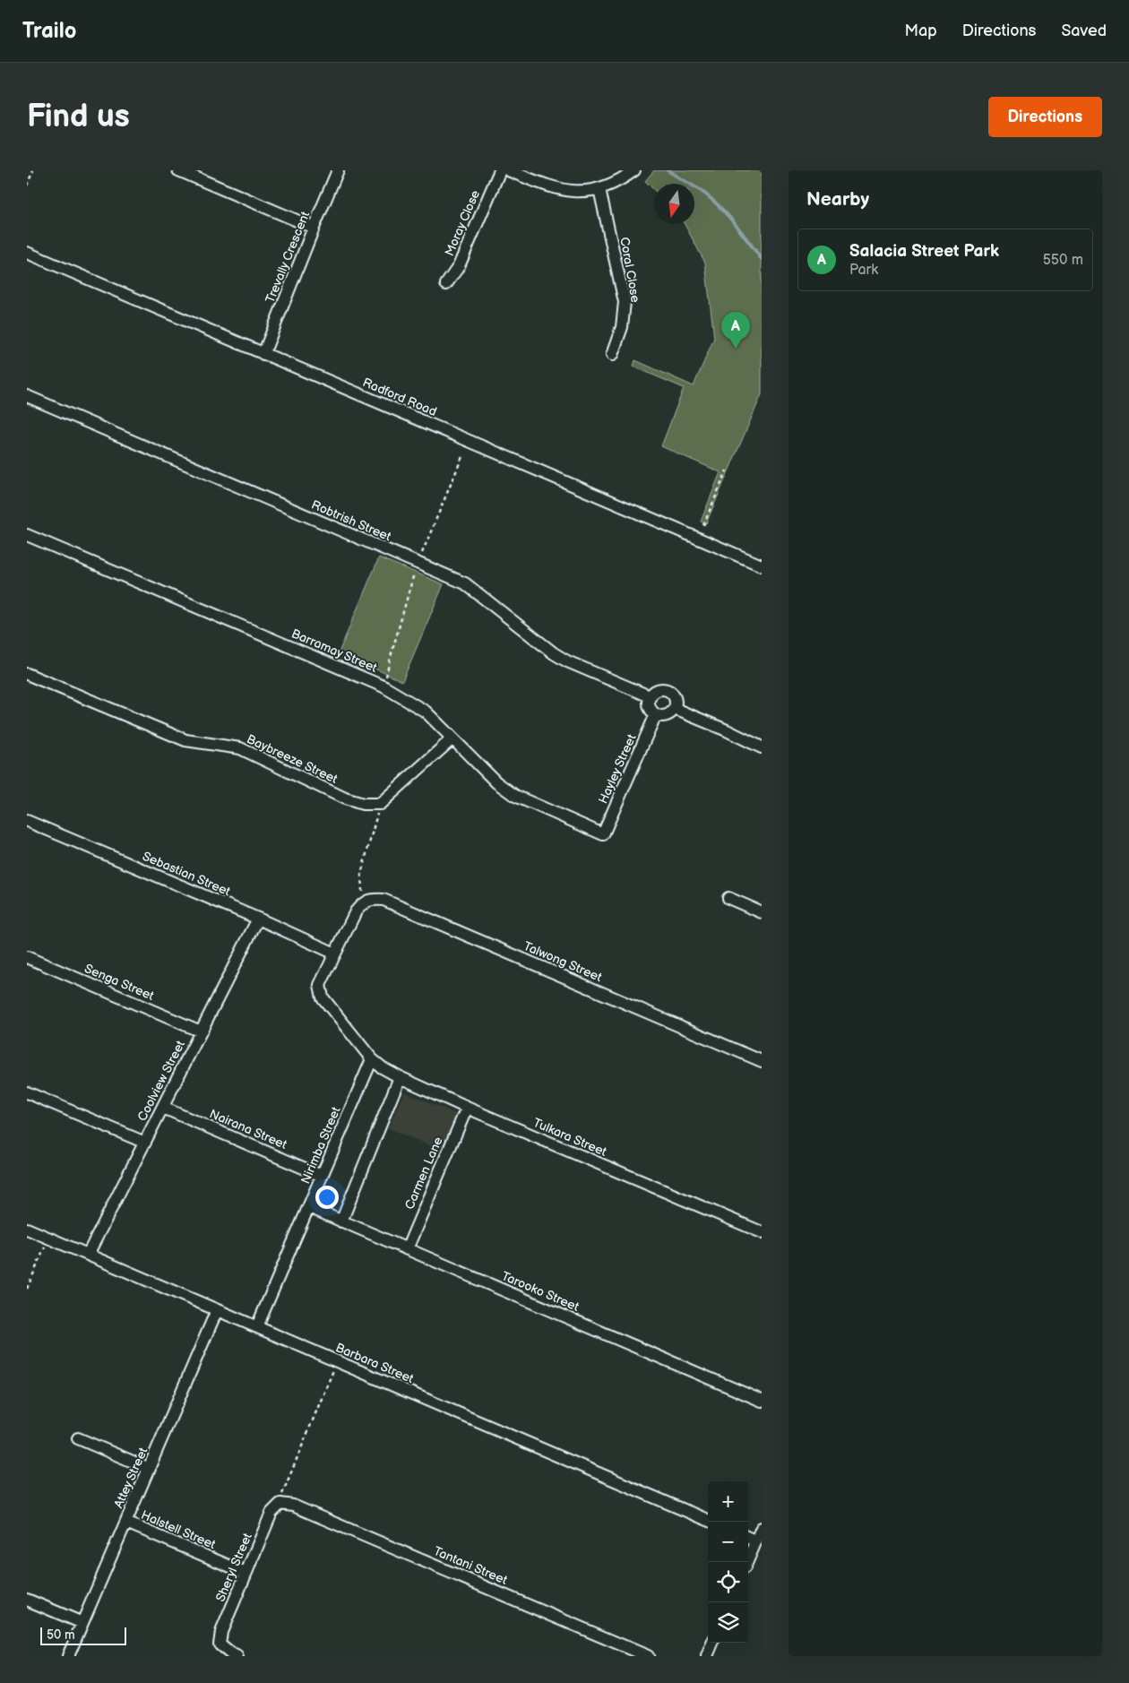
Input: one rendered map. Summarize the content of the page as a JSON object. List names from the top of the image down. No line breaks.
{"streets":{"street":["Moray Close","Trevally Crescent","Coral Close","Radford Road","Robtrish Street","Barramay Street","Baybreeze Street","Hayley Street","Sebastian Street","Talwong Street","Senga Street","Coolview Street","Nairana Street","Tulkara Street","Nirimba Street","Carmen Lane","Tarooko Street","Barbara Street","Attey Street","Halstell Street","Tantani Street","Sheryl Street"]},"crossings":[["Trevally Crescent","Radford Road"],["Robtrish Street","Hayley Street"],["Barramay Street","Hayley Street"],["Sebastian Street","Coolview Street"],["Senga Street","Coolview Street"],["Coolview Street","Nairana Street"],["Coolview Street","Barbara Street"],["Nairana Street","Nirimba Street"],["Tulkara Street","Nirimba Street"],["Tulkara Street","Carmen Lane"],["Nirimba Street","Tarooko Street"],["Nirimba Street","Barbara Street"],["Carmen Lane","Tarooko Street"],["Barbara Street","Attey Street"],["Attey Street","Halstell Street"],["Halstell Street","Sheryl Street"],["Tantani Street","Sheryl Street"]],"scale_bar":"50 m","north":"bottom","page":{"header":"Trailo","nav":["Map","Directions","Saved"],"buttons":"Directions","title":"Find us","heading":"Nearby","list":[{"mark":"A","name":"Salacia Street Park","note":"Park","value":"550 m"}],"pins":"A","map_buttons":["+","−"],"scale":"50 m"}}
